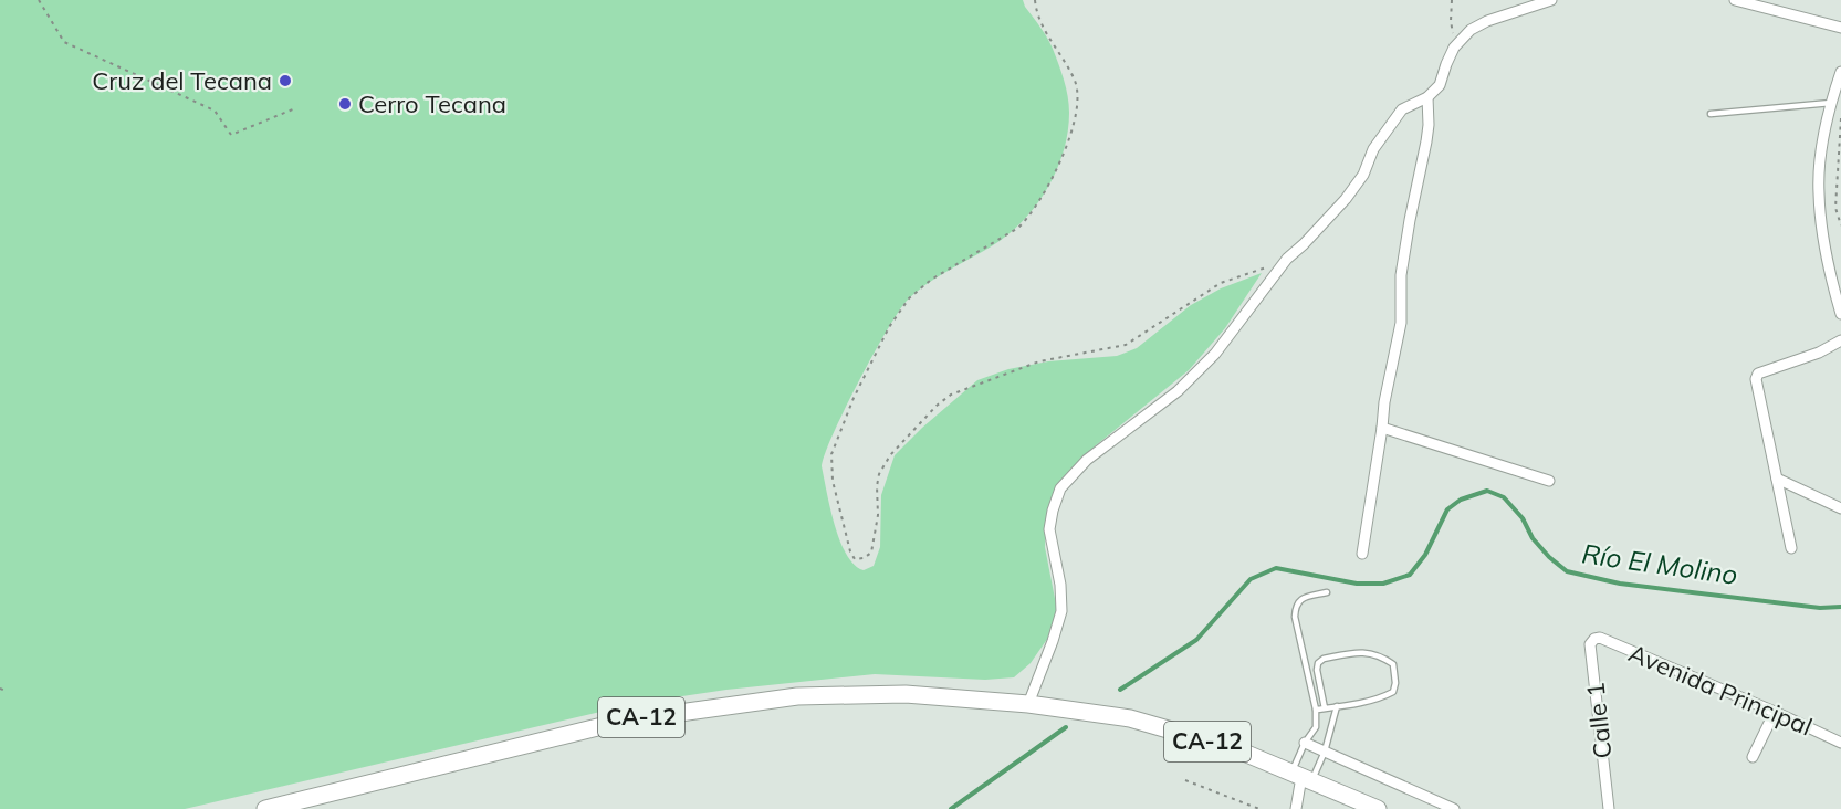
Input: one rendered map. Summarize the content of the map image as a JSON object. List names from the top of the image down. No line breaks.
{"streets":{"main road":["CA-12"],"street":["Avenida Principal","Calle 1"]},"crossings":[["Avenida Principal","Calle 1"]],"water":["Río El Molino"],"places":["Cruz del Tecana","Cerro Tecana"]}
